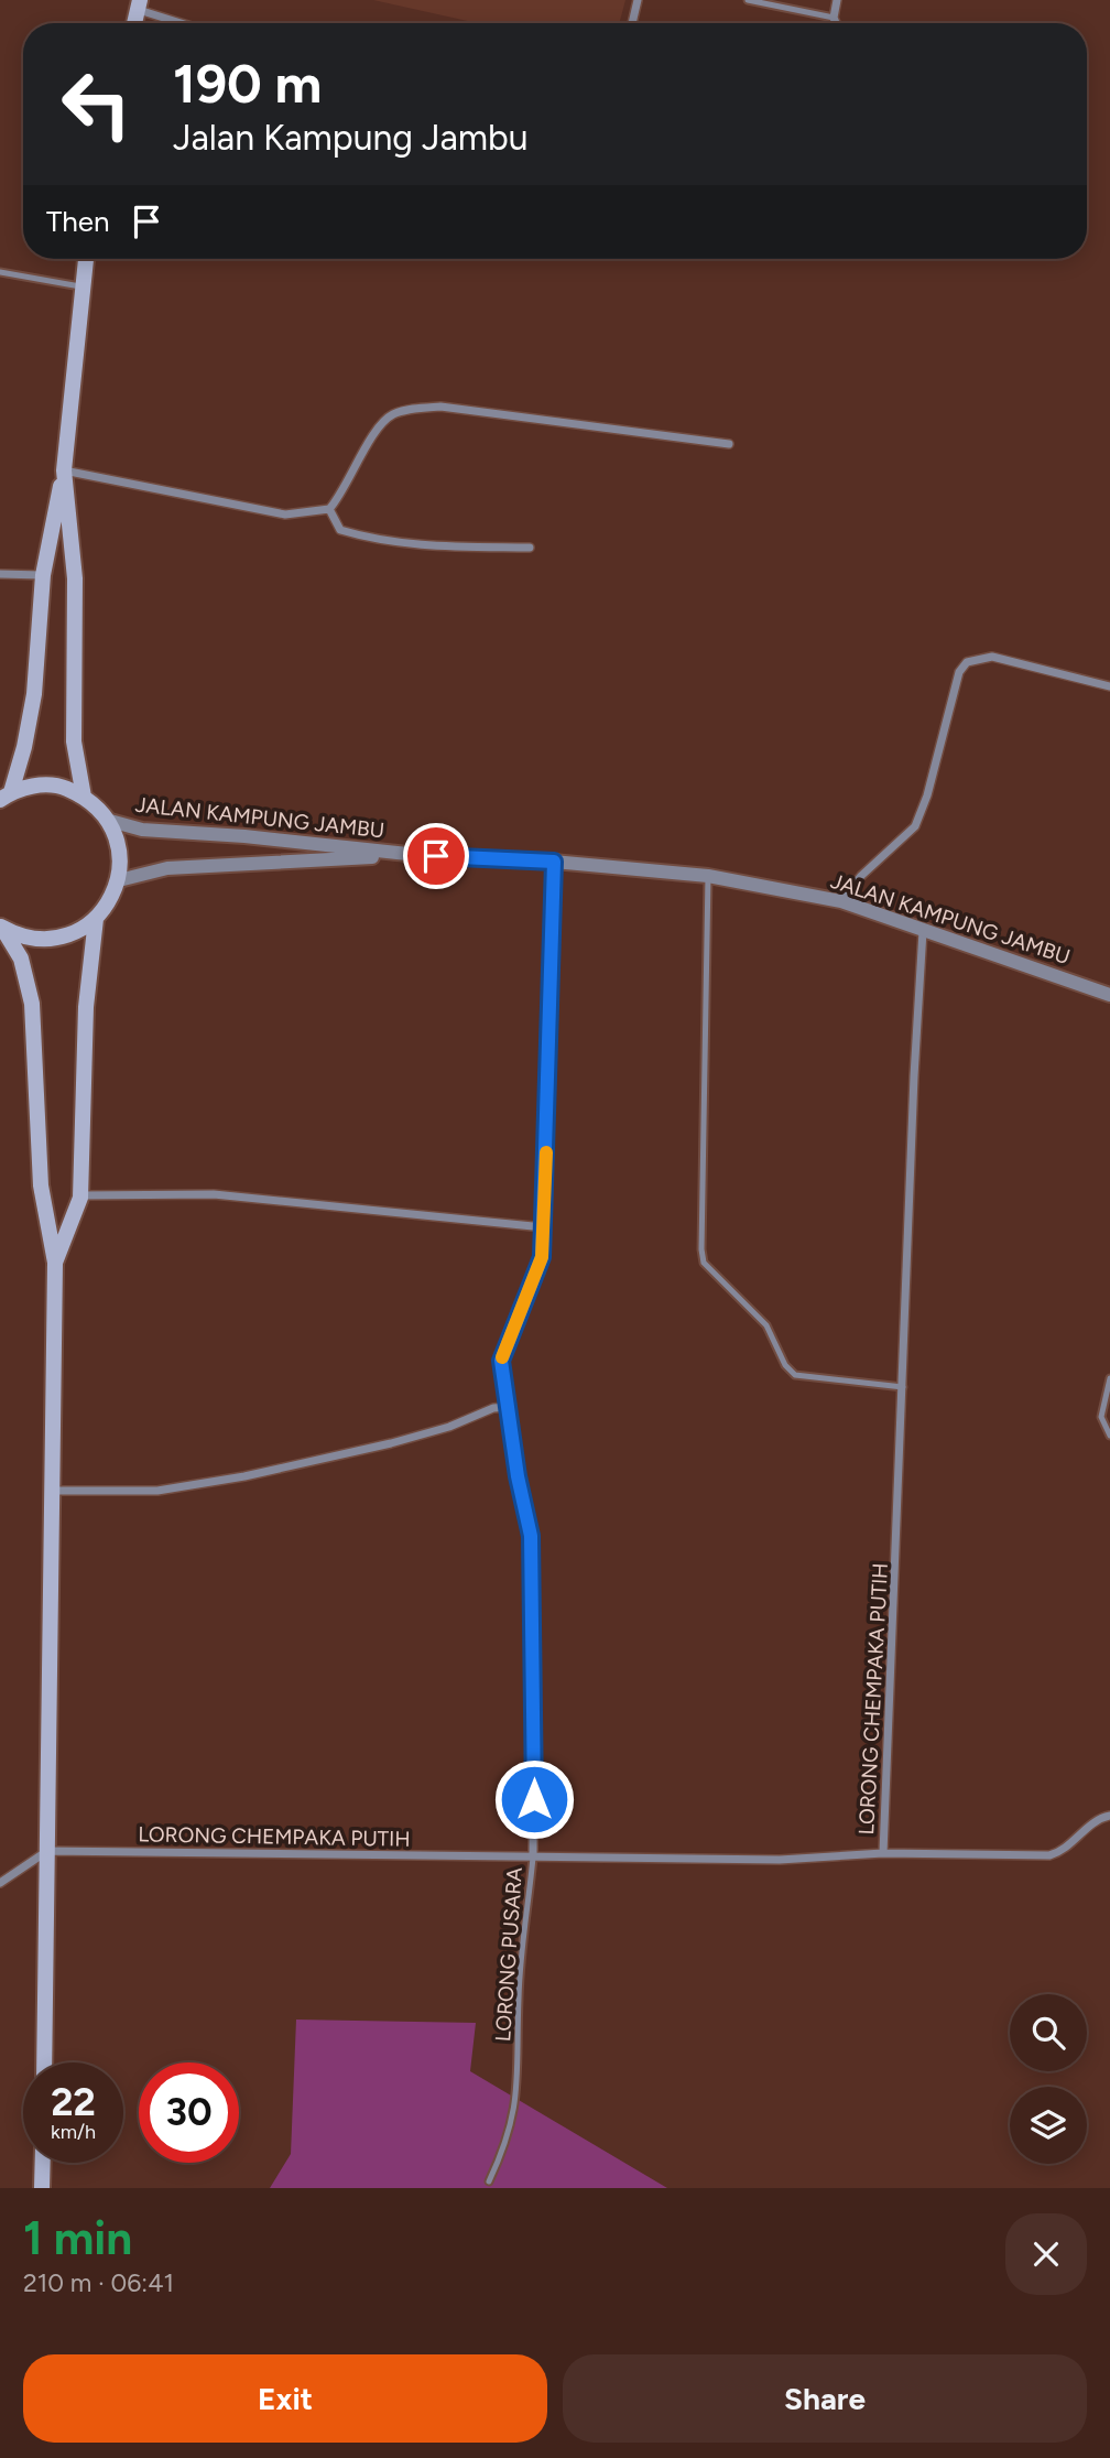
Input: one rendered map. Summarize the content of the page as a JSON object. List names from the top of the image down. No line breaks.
{"streets":{"street":["JALAN KAMPUNG JAMBU","LORONG CHEMPAKA PUTIH"],"lane":["LORONG PUSARA"]},"crossings":[["JALAN KAMPUNG JAMBU","LORONG CHEMPAKA PUTIH"],["LORONG CHEMPAKA PUTIH","LORONG PUSARA"]],"page":{"turn":["190 m","Jalan Kampung Jambu"],"then":"Then","speed":"22 km/h","limit":"30","heading":["1 min","210 m · 06:41"],"buttons":["Exit","Share"]}}
